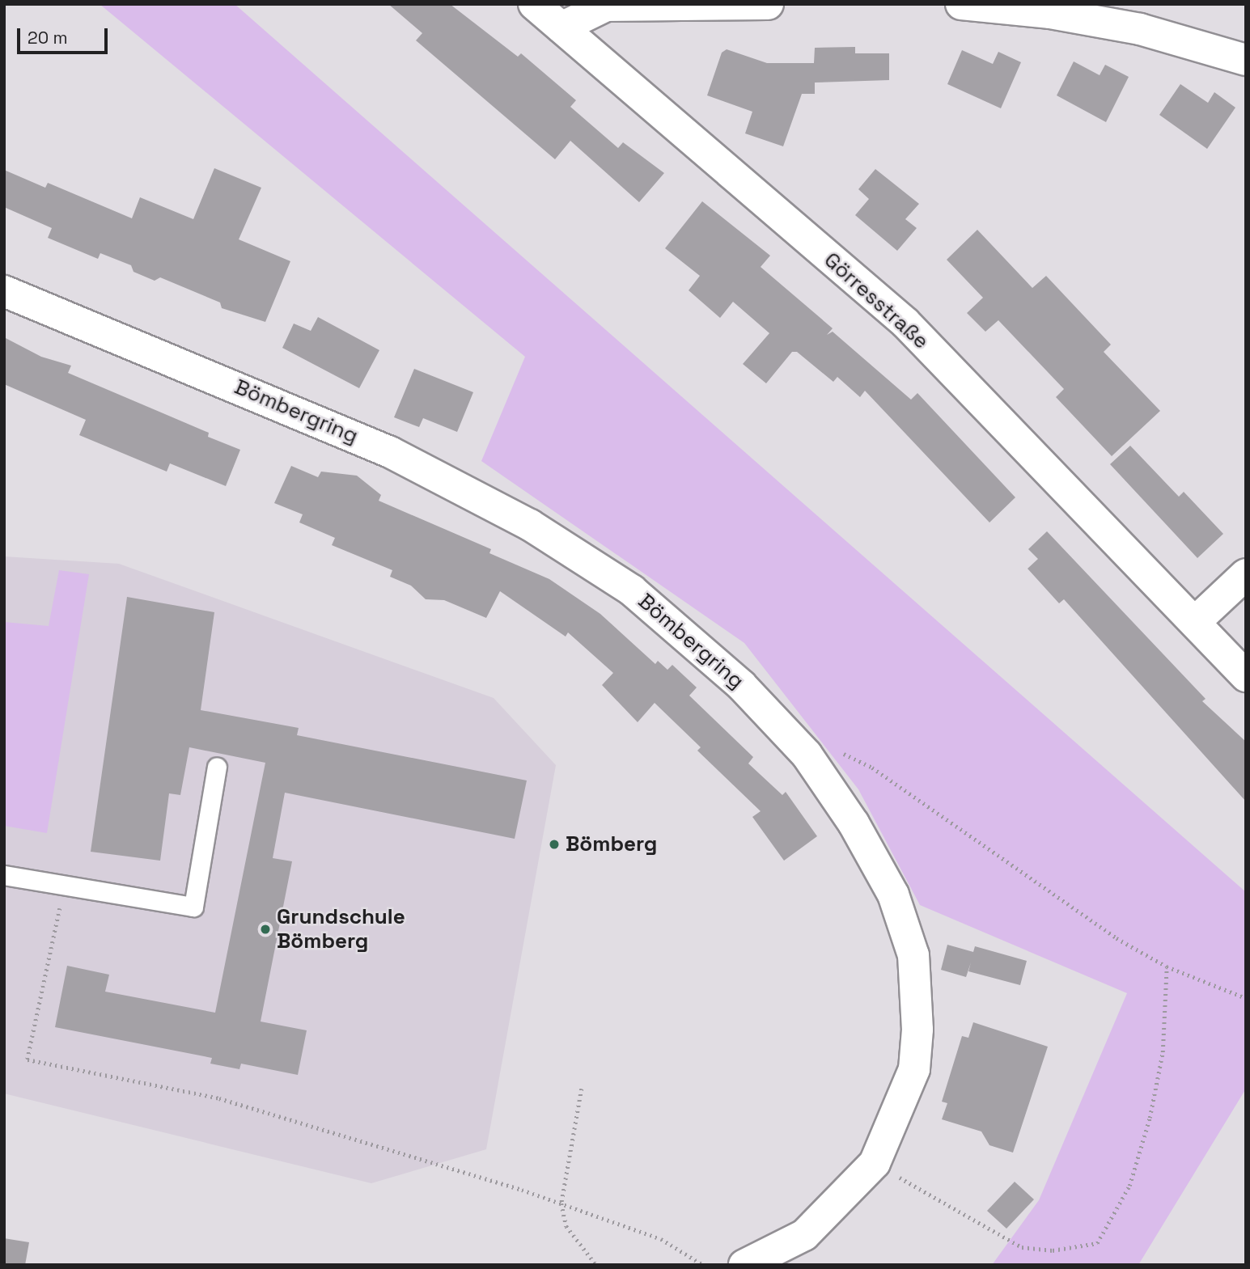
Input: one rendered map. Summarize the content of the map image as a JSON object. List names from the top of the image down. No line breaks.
{"streets":{"street":["Görresstraße","Bömbergring"]},"places":["Bömberg","Grundschule Bömberg"],"scale_bar":"20 m"}
